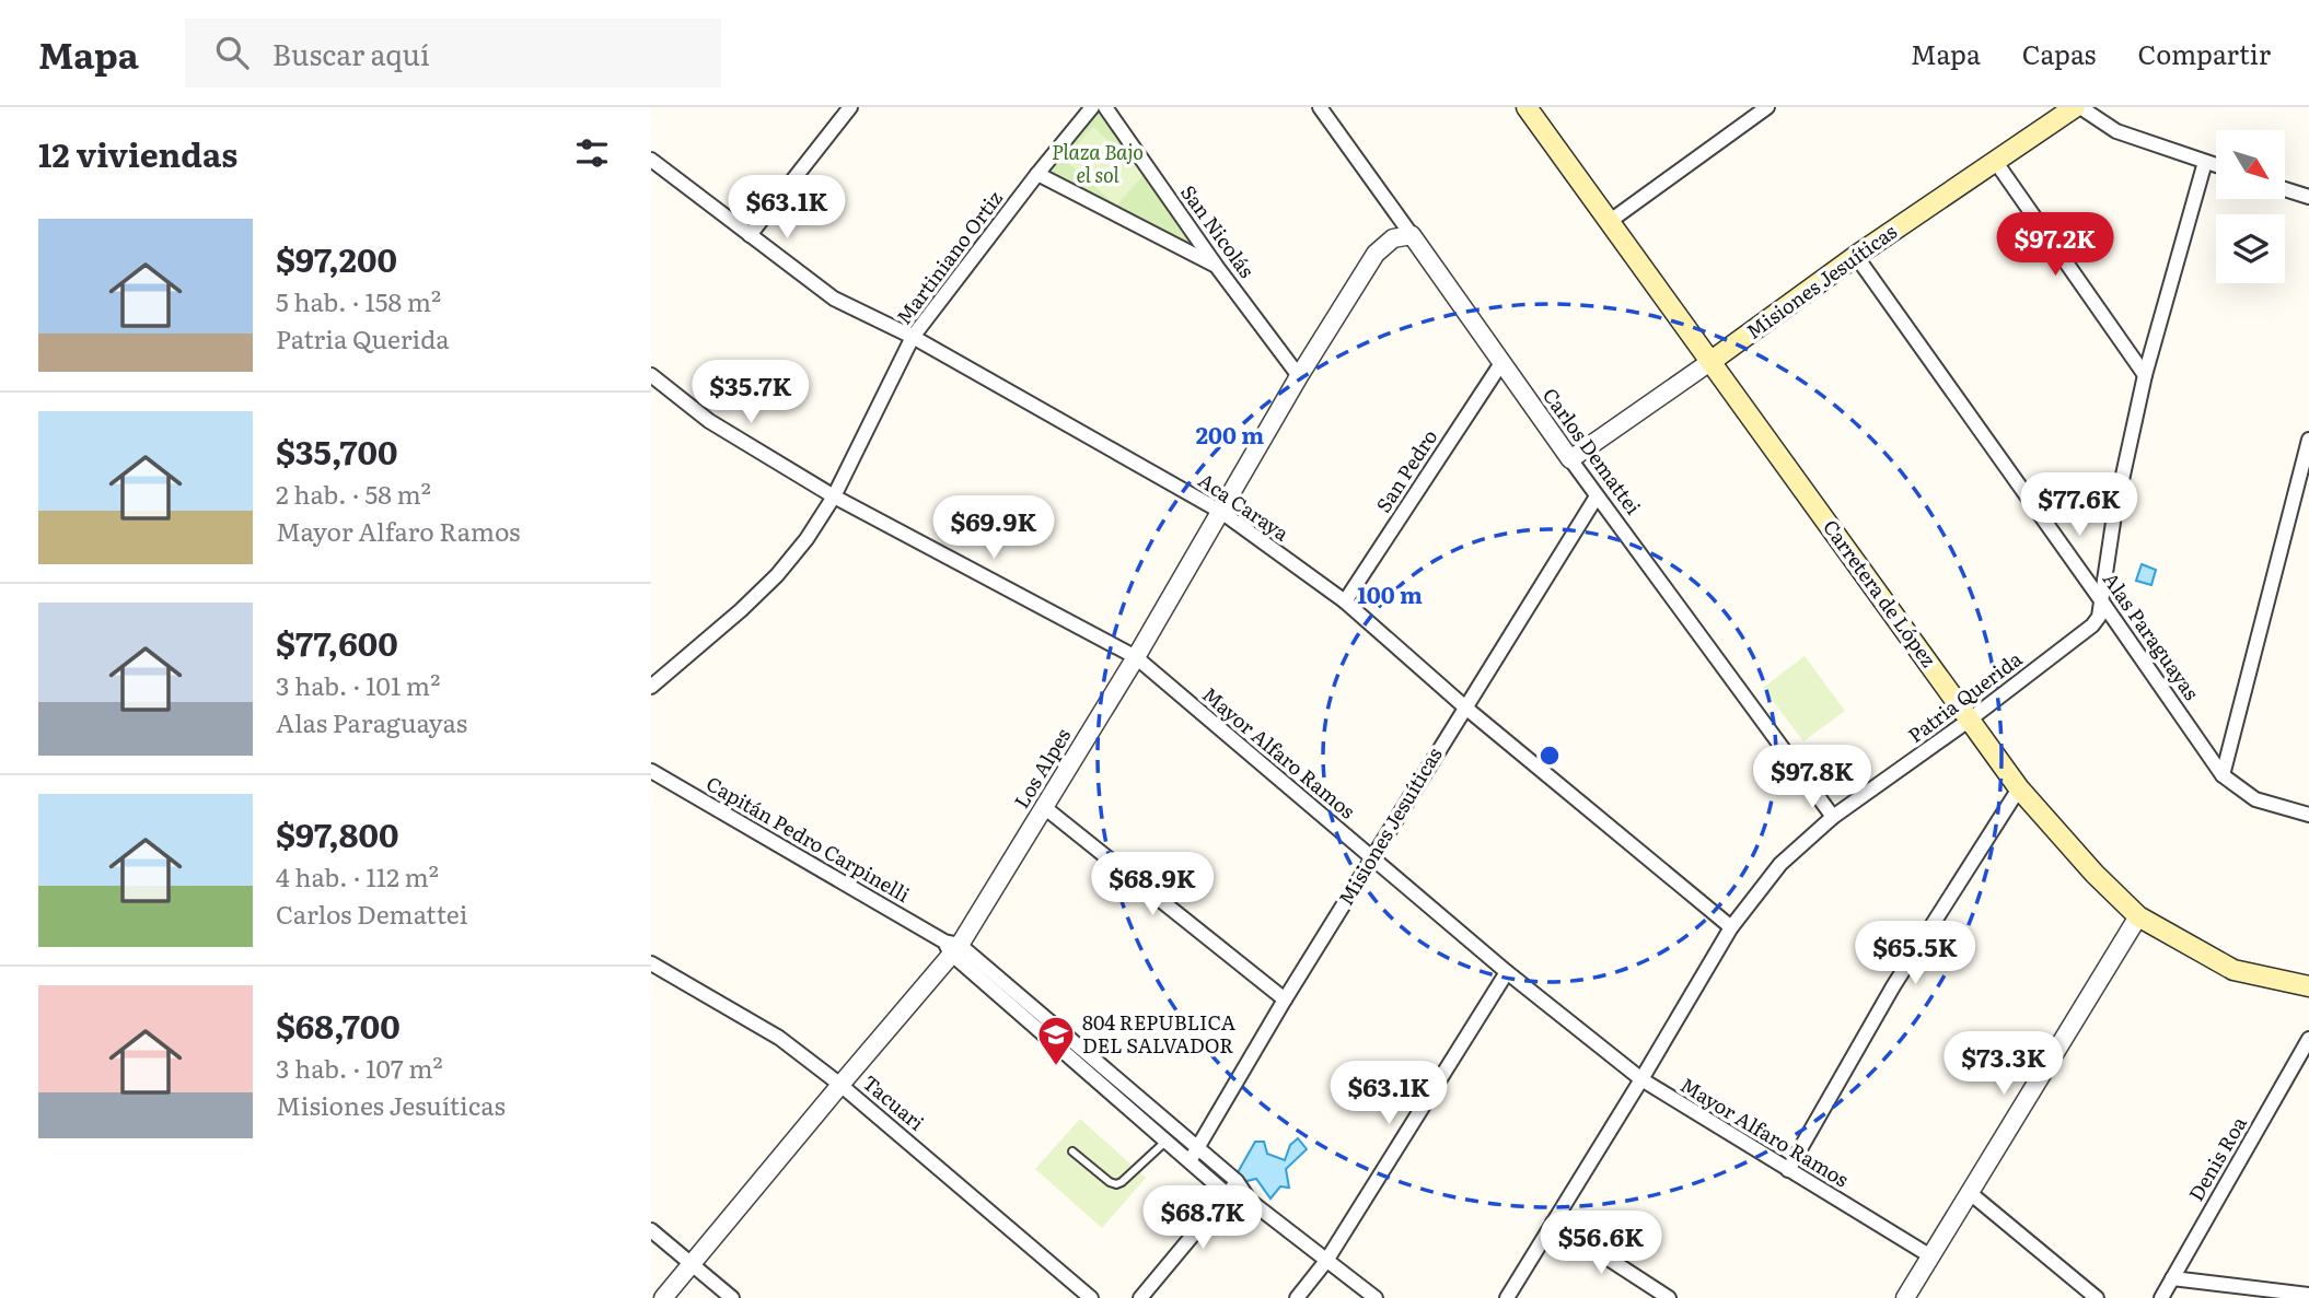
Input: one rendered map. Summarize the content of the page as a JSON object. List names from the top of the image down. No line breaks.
{"streets":{"main road":["Misiones Jesuíticas","Carretera de López"],"street":["San Nicolás","Martiniano Ortiz","Carlos Demattei","San Pedro","Aca Caraya","Alas Paraguayas","Patria Querida","Mayor Alfaro Ramos","Los Alpes","Capitán Pedro Carpinelli","Tacuari","Denis Roa"]},"crossings":[["San Nicolás","Los Alpes"],["Martiniano Ortiz","Aca Caraya"],["Martiniano Ortiz","Mayor Alfaro Ramos"],["Misiones Jesuíticas","Carlos Demattei"],["Misiones Jesuíticas","Aca Caraya"],["Misiones Jesuíticas","Carretera de López"],["Misiones Jesuíticas","Alas Paraguayas"],["Misiones Jesuíticas","Mayor Alfaro Ramos"],["Misiones Jesuíticas","Capitán Pedro Carpinelli"],["Carlos Demattei","San Pedro"],["Carlos Demattei","Patria Querida"],["Carlos Demattei","Los Alpes"],["San Pedro","Aca Caraya"],["Aca Caraya","Patria Querida"],["Aca Caraya","Los Alpes"],["Carretera de López","Patria Querida"],["Alas Paraguayas","Patria Querida"],["Patria Querida","Mayor Alfaro Ramos"],["Mayor Alfaro Ramos","Los Alpes"],["Los Alpes","Capitán Pedro Carpinelli"],["Los Alpes","Tacuari"]],"parks":["Plaza Bajo el sol"],"places":{"school or university":["804 REPUBLICA DEL SALVADOR"]},"north":"bottom right","page":{"header":"Mapa","search":"Buscar aquí","nav":["Mapa","Capas","Compartir"],"heading":"12 viviendas","price":["$63.1K","$97.2K","$35.7K","$77.6K","$69.9K","$97.8K","$68.9K","$65.5K","$73.3K","$63.1K","$68.7K","$56.6K"],"list":[{"name":"$97,200","note":"5 hab. · 158 m² · Patria Querida"},{"name":"$35,700","note":"2 hab. · 58 m² · Mayor Alfaro Ramos"},{"name":"$77,600","note":"3 hab. · 101 m² · Alas Paraguayas"},{"name":"$97,800","note":"4 hab. · 112 m² · Carlos Demattei"},{"name":"$68,700","note":"3 hab. · 107 m² · Misiones Jesuíticas"}]},"rings":["200 m","100 m"]}
